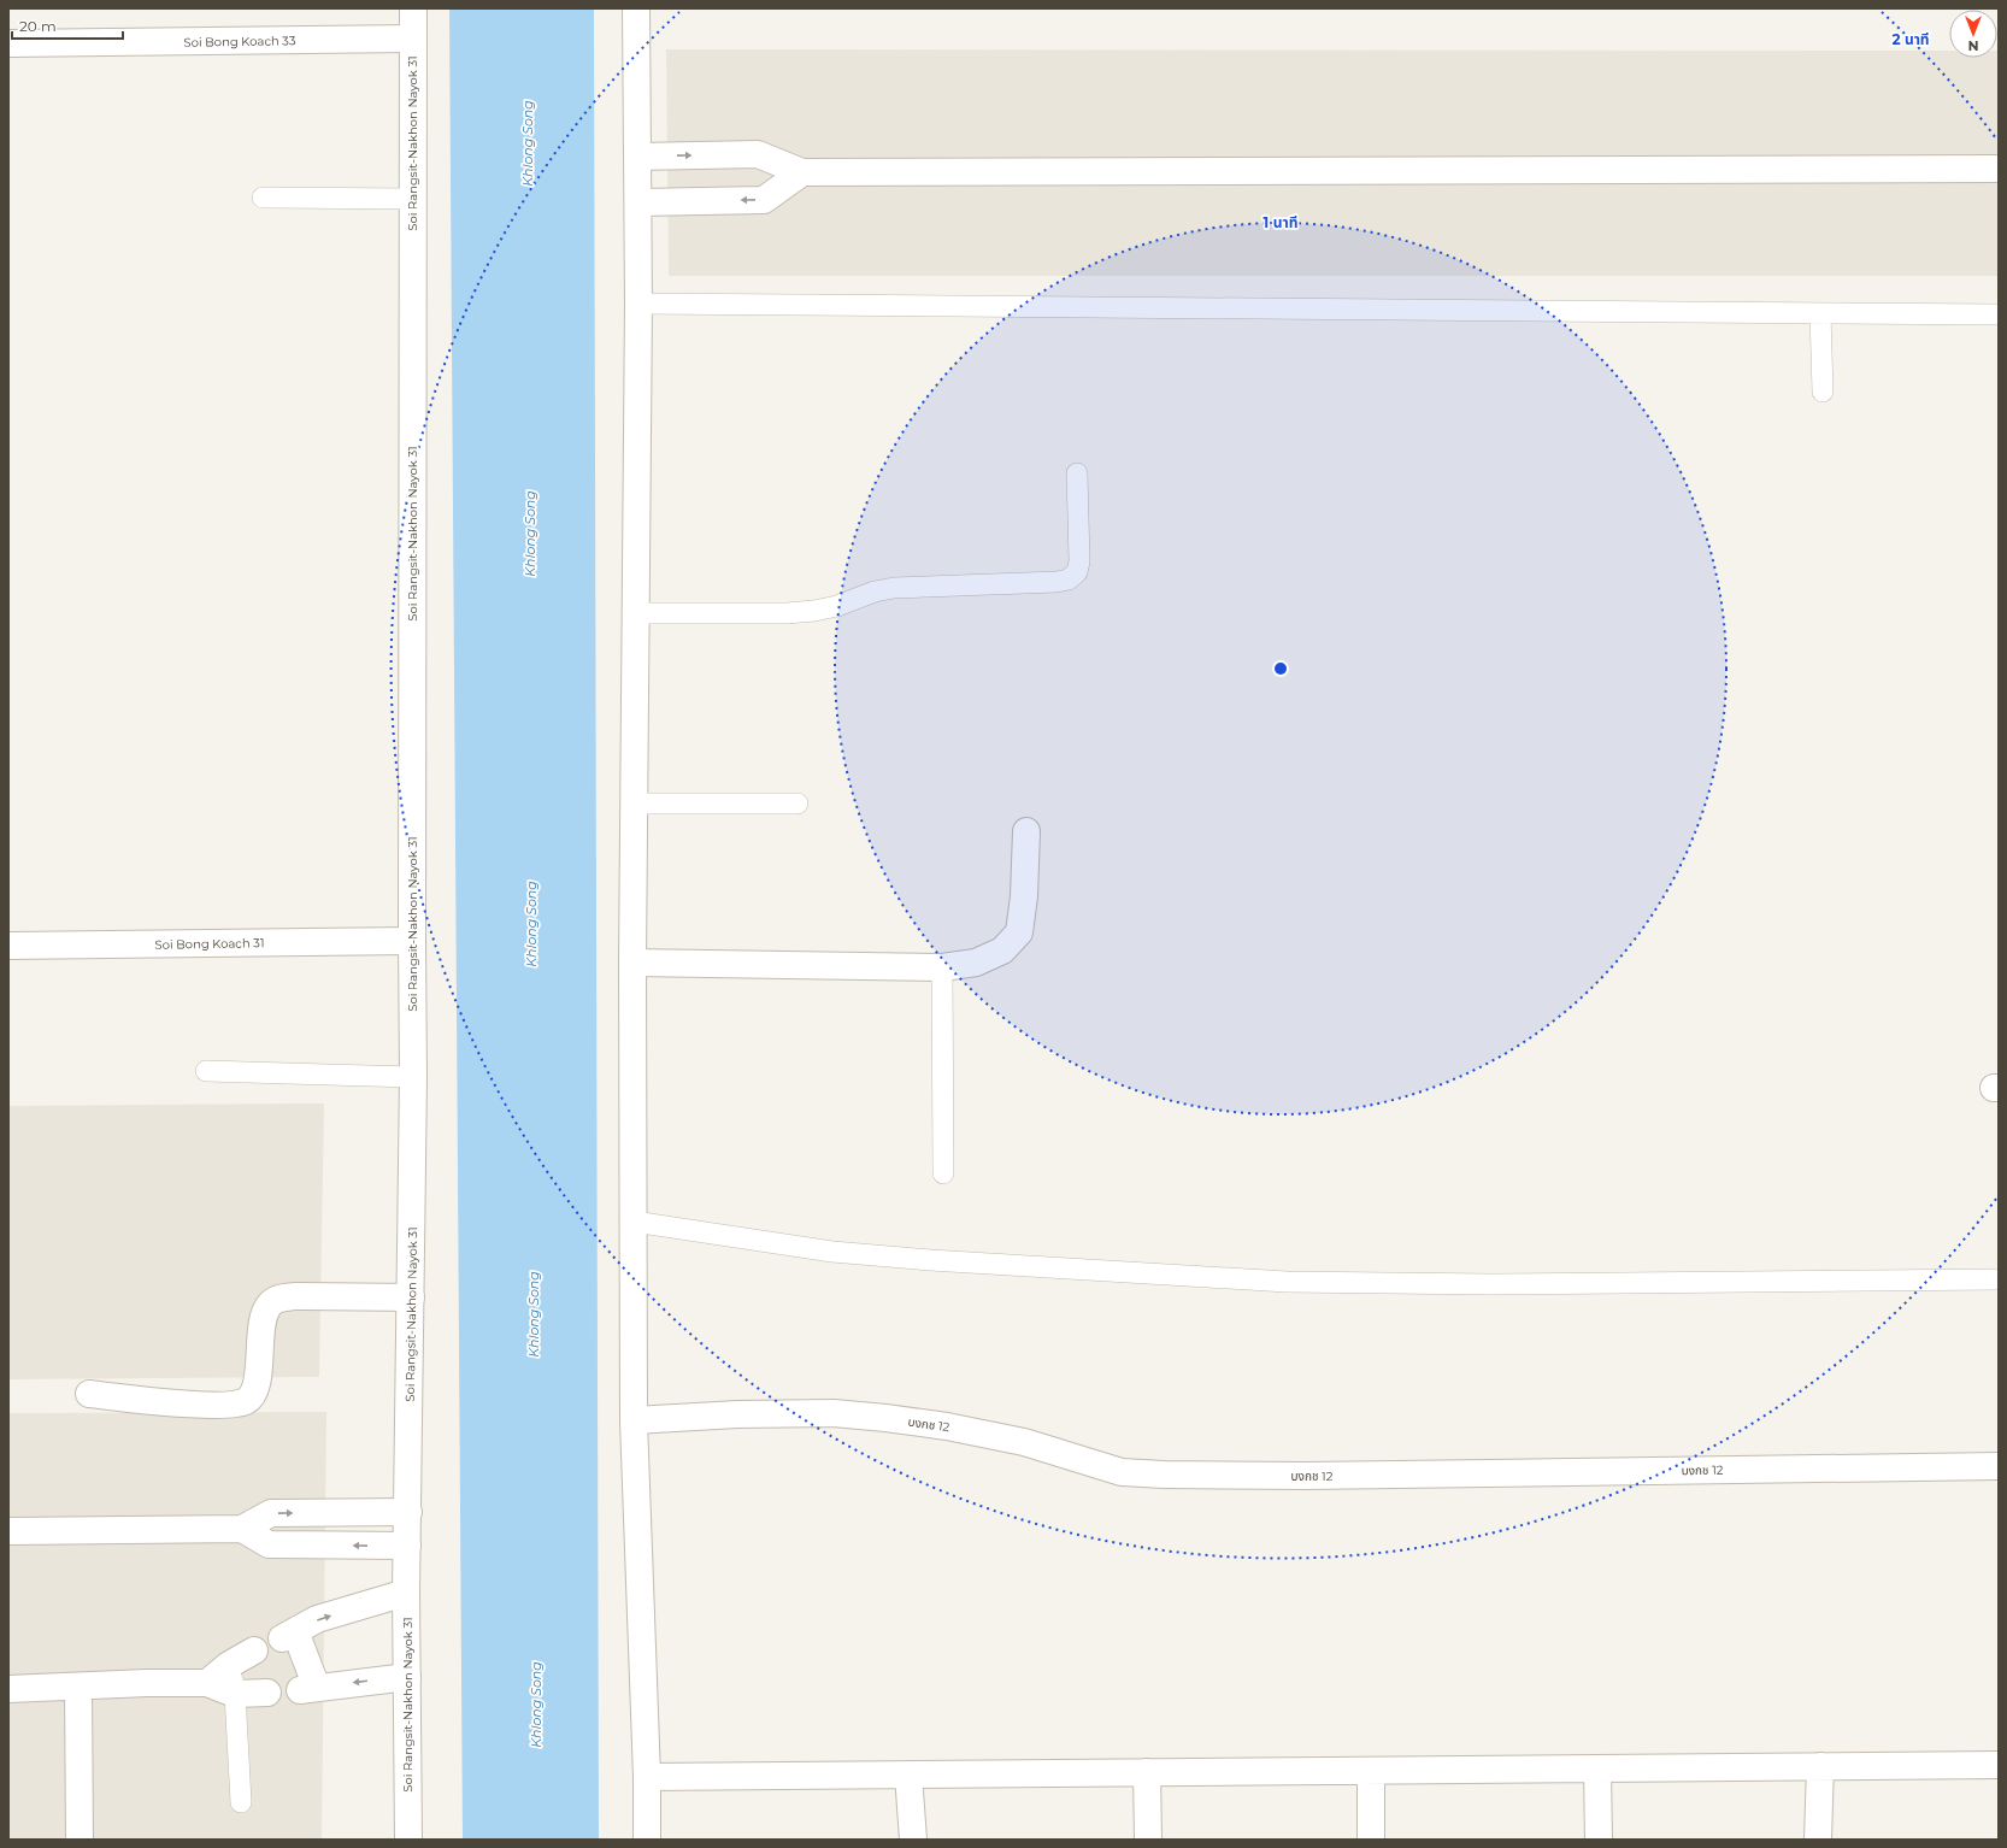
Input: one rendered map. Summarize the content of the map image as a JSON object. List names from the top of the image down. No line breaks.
{"streets":{"street":["Soi Bong Koach 33","Soi Rangsit-Nakhon Nayok 31","Soi Bong Koach 31","บงกช 12"]},"crossings":[["Soi Bong Koach 33","Soi Rangsit-Nakhon Nayok 31"],["Soi Rangsit-Nakhon Nayok 31","Soi Bong Koach 31"]],"water":["Khlong Song"],"scale_bar":"20 m","north":"bottom","rings":["2 นาที","1 นาที"]}
